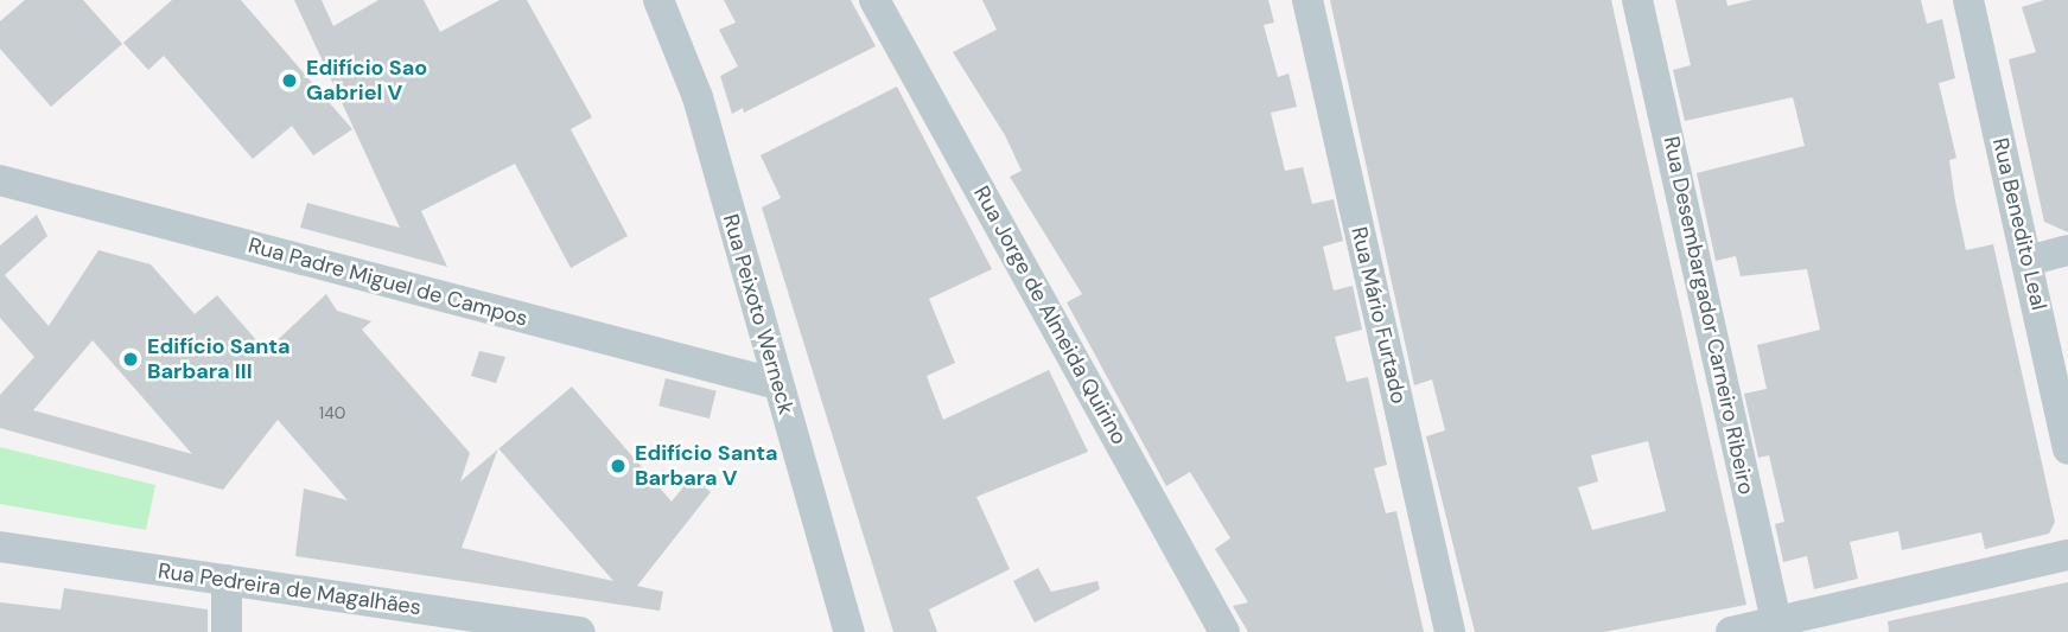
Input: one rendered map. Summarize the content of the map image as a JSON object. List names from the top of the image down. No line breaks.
{"streets":{"street":["Rua Benedito Leal","Rua Padre Miguel de Campos","Rua Peixoto Werneck","Rua Jorge de Almeida Quirino","Rua Mário Furtado","Rua Desembargador Carneiro Ribeiro","Rua Pedreira de Magalhães"]},"crossings":[["Rua Padre Miguel de Campos","Rua Peixoto Werneck"]],"places":["Edifício Sao Gabriel V","Edifício Santa Barbara III","Edifício Santa Barbara V"],"house_numbers":["140"]}
